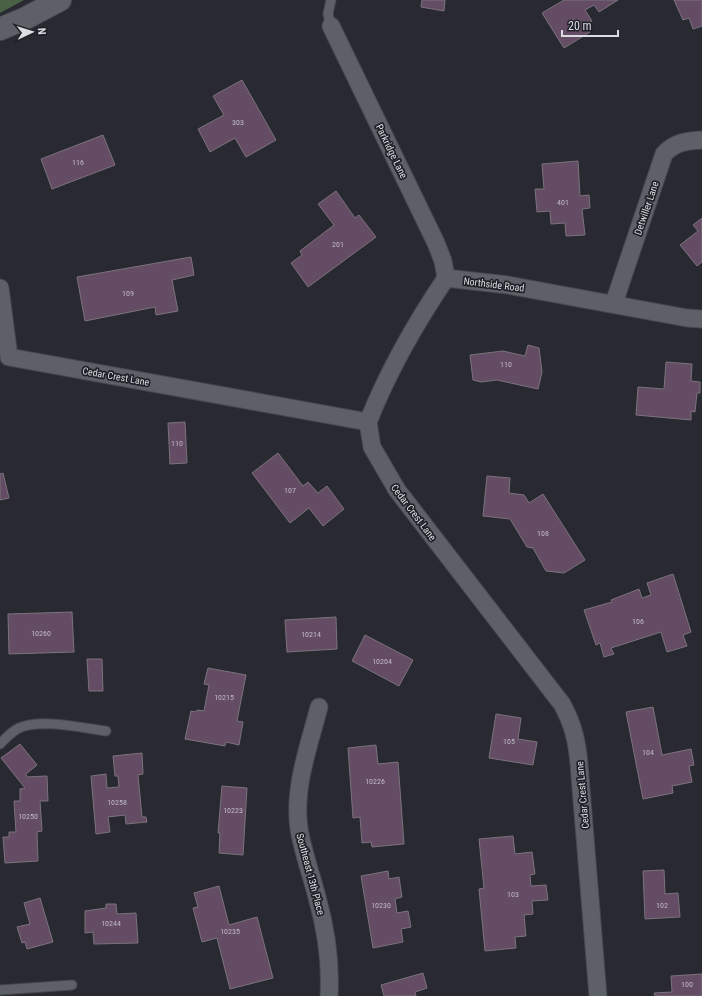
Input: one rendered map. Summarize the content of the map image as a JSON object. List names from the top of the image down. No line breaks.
{"streets":{"street":["Parkridge Lane","Detwiller Lane","Northside Road","Cedar Crest Lane","Southeast 13th Place"]},"crossings":[["Parkridge Lane","Northside Road"],["Detwiller Lane","Northside Road"]],"house_numbers":["303","116","401","201","109","110","110","107","108","106","10260","10214","10204","10215","105","104","10226","10258","10223","10250","103","10230","102","10244","10235","100"],"scale_bar":"20 m","north":"right"}
